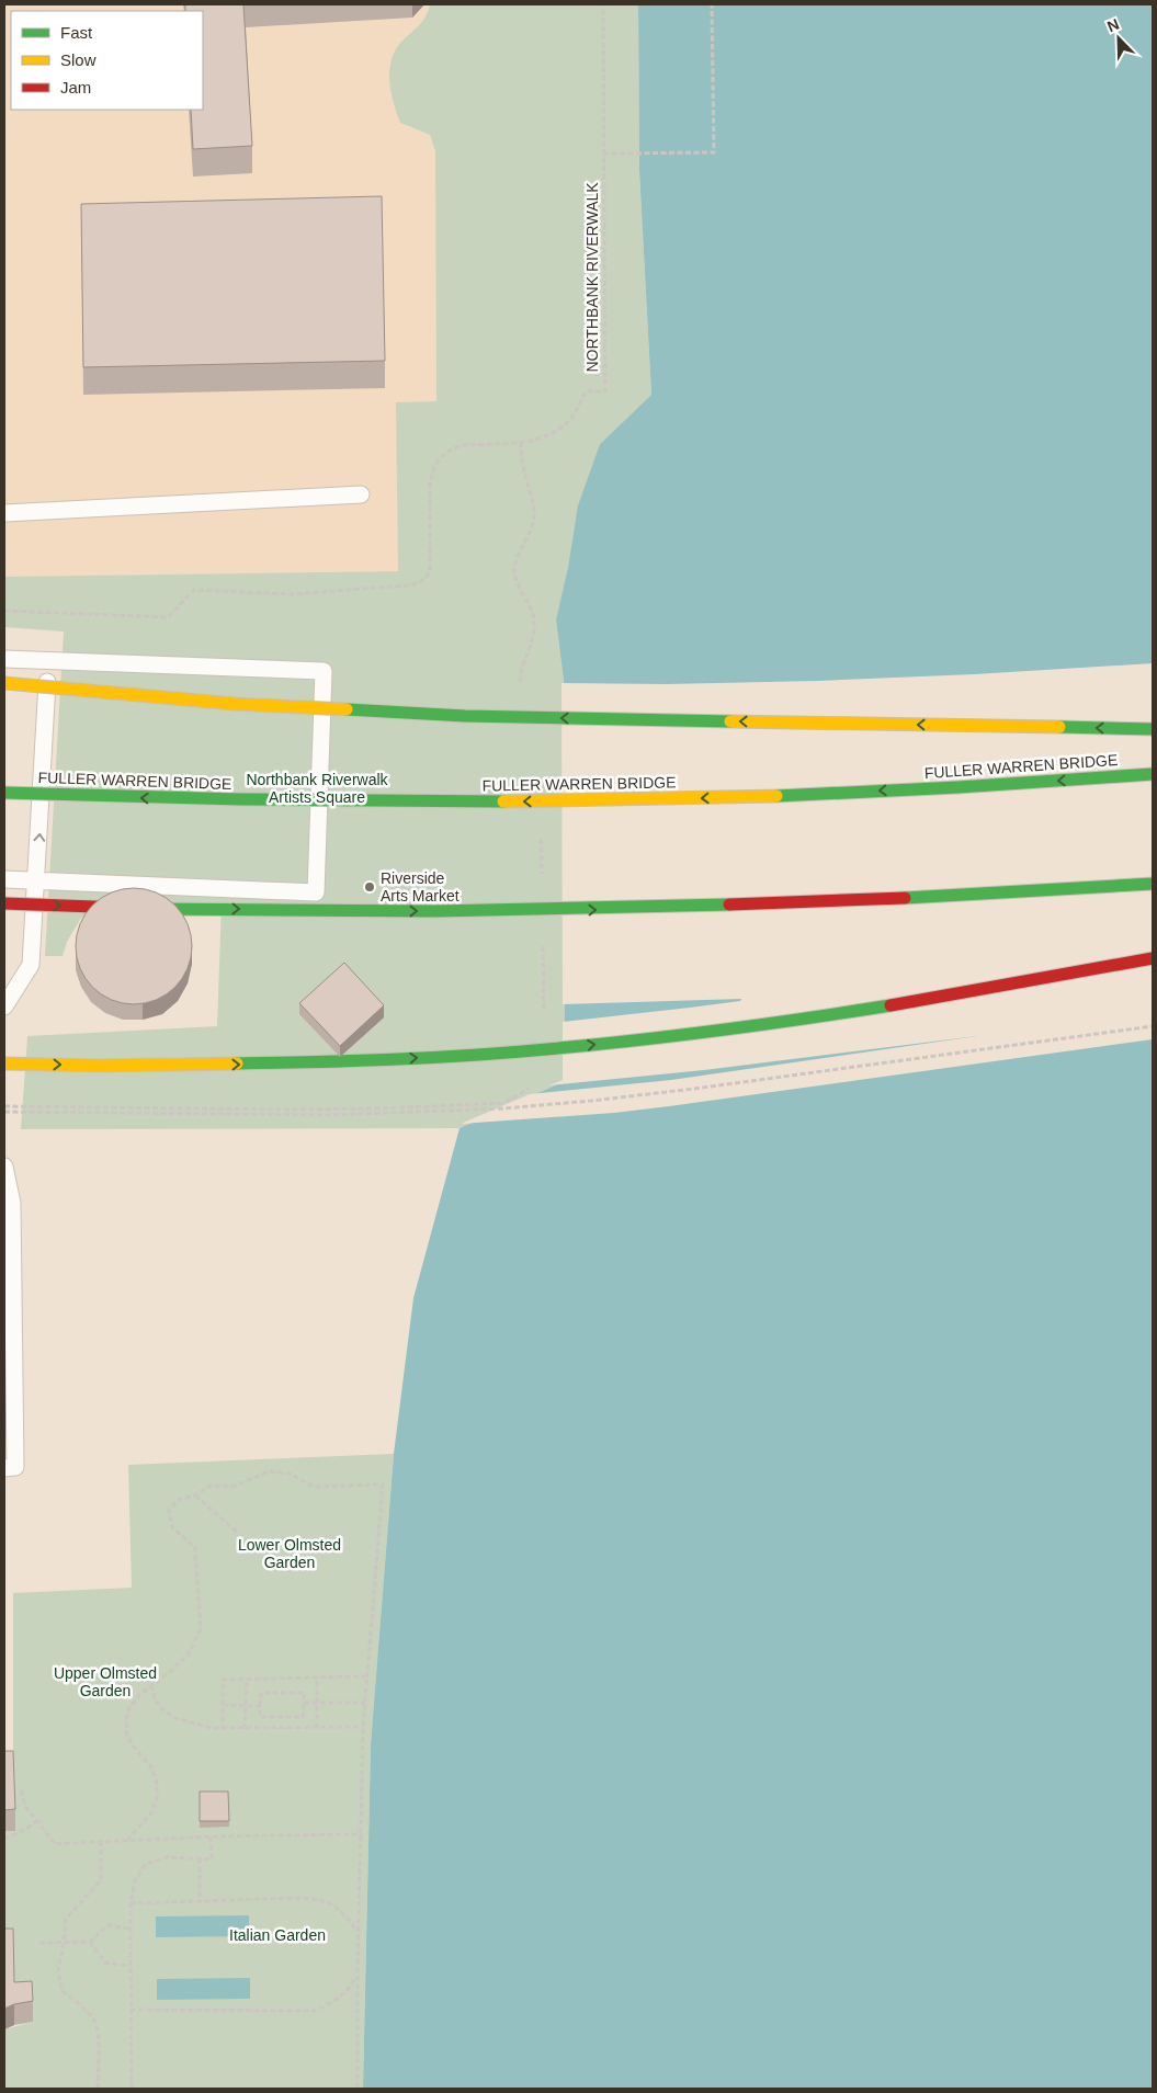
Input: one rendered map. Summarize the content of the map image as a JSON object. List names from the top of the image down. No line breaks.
{"streets":{"highway":["FULLER WARREN BRIDGE"],"path":["NORTHBANK RIVERWALK"]},"parks":["Northbank Riverwalk Artists Square","Lower Olmsted Garden","Upper Olmsted Garden","Italian Garden"],"places":["Riverside Arts Market"],"legend":["Fast","Slow","Jam"],"north":"top left"}
